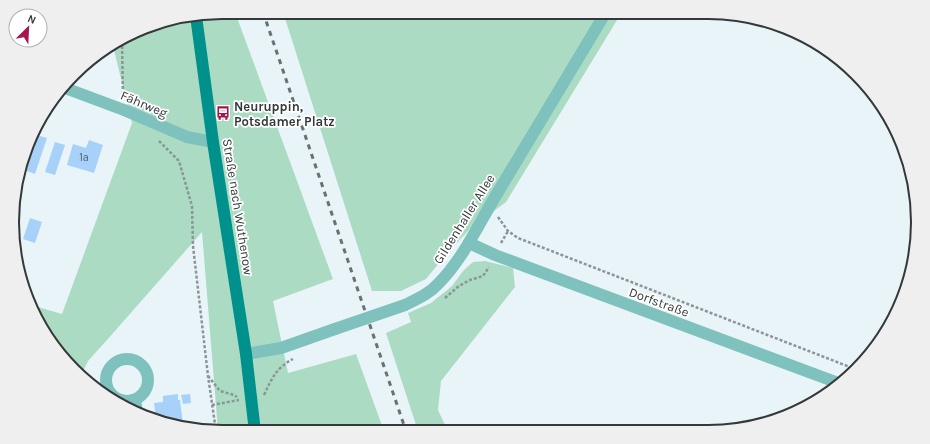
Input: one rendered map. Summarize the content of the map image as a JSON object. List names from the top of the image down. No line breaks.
{"streets":{"main road":["Straße nach Wuthenow"],"street":["Fährweg","Gildenhaller Allee","Dorfstraße"]},"crossings":[["Fährweg","Straße nach Wuthenow"],["Straße nach Wuthenow","Gildenhaller Allee"],["Gildenhaller Allee","Dorfstraße"]],"places":{"bus stop":["Neuruppin, Potsdamer Platz"]},"house_numbers":["1a"],"north":"top right"}
